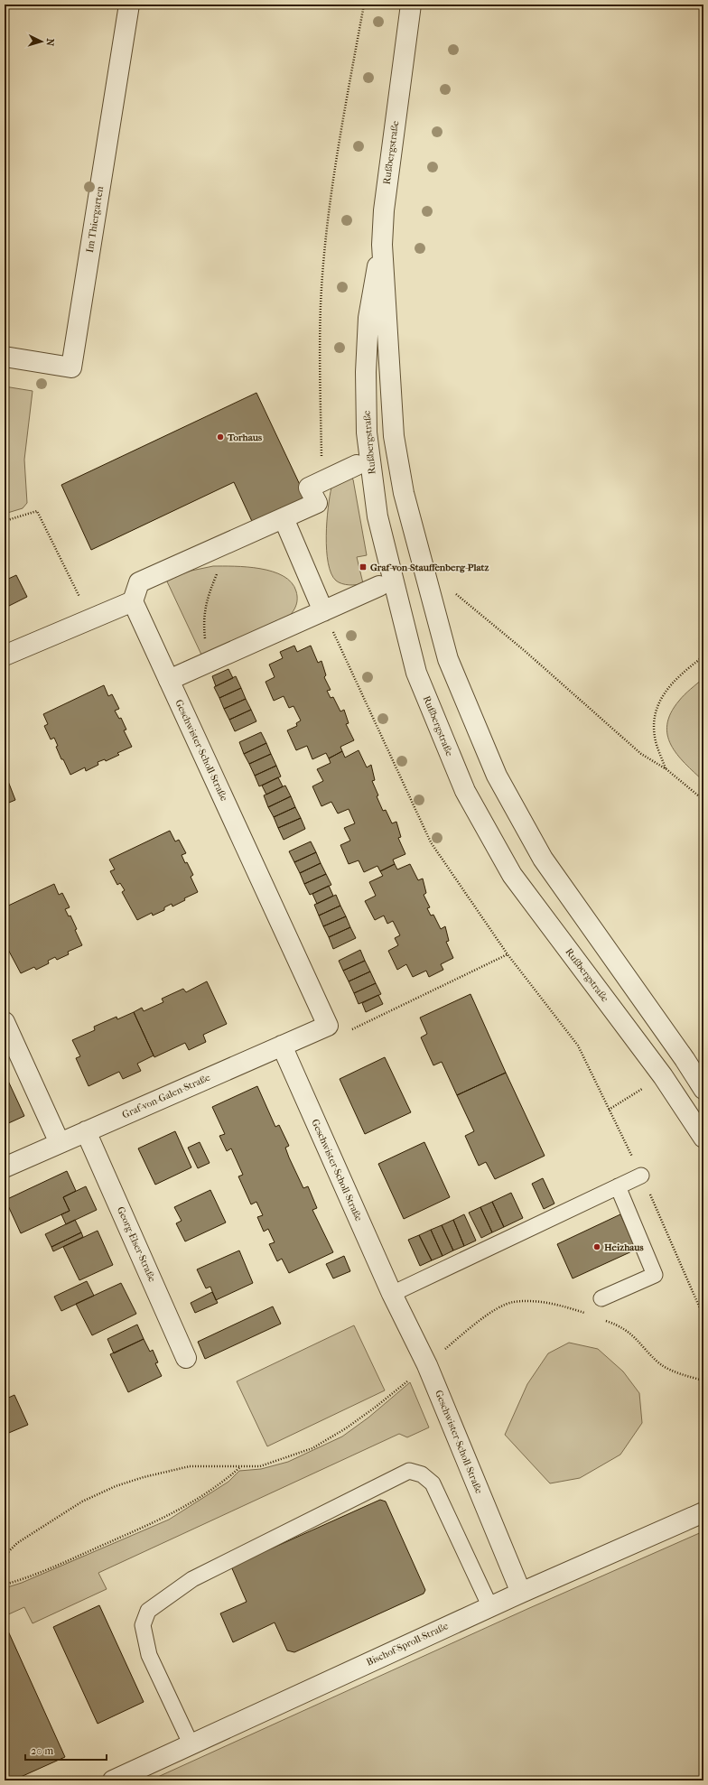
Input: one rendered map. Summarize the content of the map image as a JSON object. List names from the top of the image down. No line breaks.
{"streets":{"street":["Rußbergstraße","Im Thiergarten","Geschwister-Scholl-Straße","Graf-von-Galen-Straße","Georg-Elser-Straße","Bischof-Sproll-Straße"]},"crossings":[["Geschwister-Scholl-Straße","Graf-von-Galen-Straße"],["Geschwister-Scholl-Straße","Bischof-Sproll-Straße"],["Graf-von-Galen-Straße","Georg-Elser-Straße"]],"places":{"other":["Torhaus","Heizhaus"],"transit":["Graf-von-Stauffenberg-Platz"]},"scale_bar":"20 m","north":"right"}
